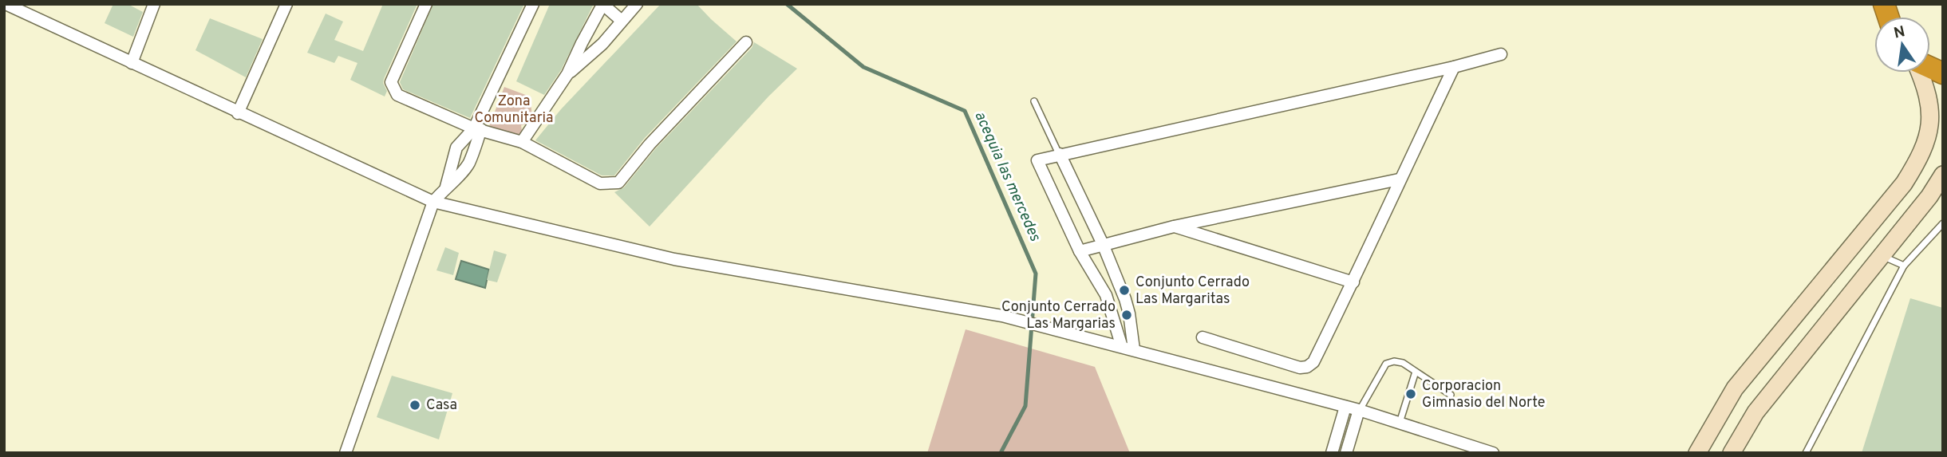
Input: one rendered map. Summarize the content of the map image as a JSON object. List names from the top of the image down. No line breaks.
{"water":["acequia las mercedes"],"parks":["Zona Comunitaria"],"places":["Conjunto Cerrado Las Margaritas","Conjunto Cerrado Las Margarias","Corporacion Gimnasio del Norte","Casa"],"north":"top"}
